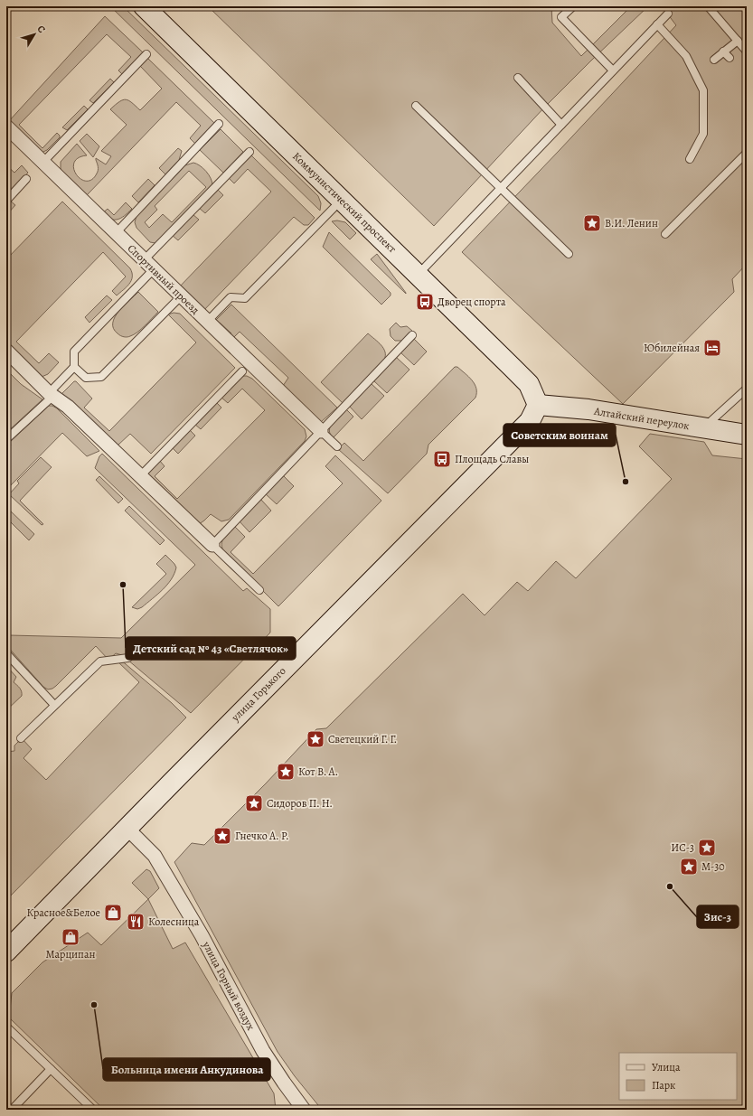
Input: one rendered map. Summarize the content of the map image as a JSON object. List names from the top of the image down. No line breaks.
{"streets":{"main road":["Коммунистический проспект","Алтайский переулок","улица Горького"],"street":["Спортивный проезд","улица Горный воздух"]},"crossings":[["Коммунистический проспект","Алтайский переулок"],["Коммунистический проспект","улица Горького"],["Алтайский переулок","улица Горького"],["улица Горького","улица Горный воздух"]],"places":{"place":["В.И. Ленин","Светецкий Г. Г.","Кот В. А.","Сидоров П. Н.","Гнечко А. Р.","ИС-3","М-30"],"bus stop":["Дворец спорта","Площадь Славы"],"hotel":["Юбилейная"],"other":["Советским воинам","Детский сад № 43 «Светлячок»","Зис-3","Больница имени Анкудинова"],"shop":["Красное&Белое","Марципан"],"restaurant":["Колесница"]},"legend":["Улица","Парк"],"north":"top right"}
